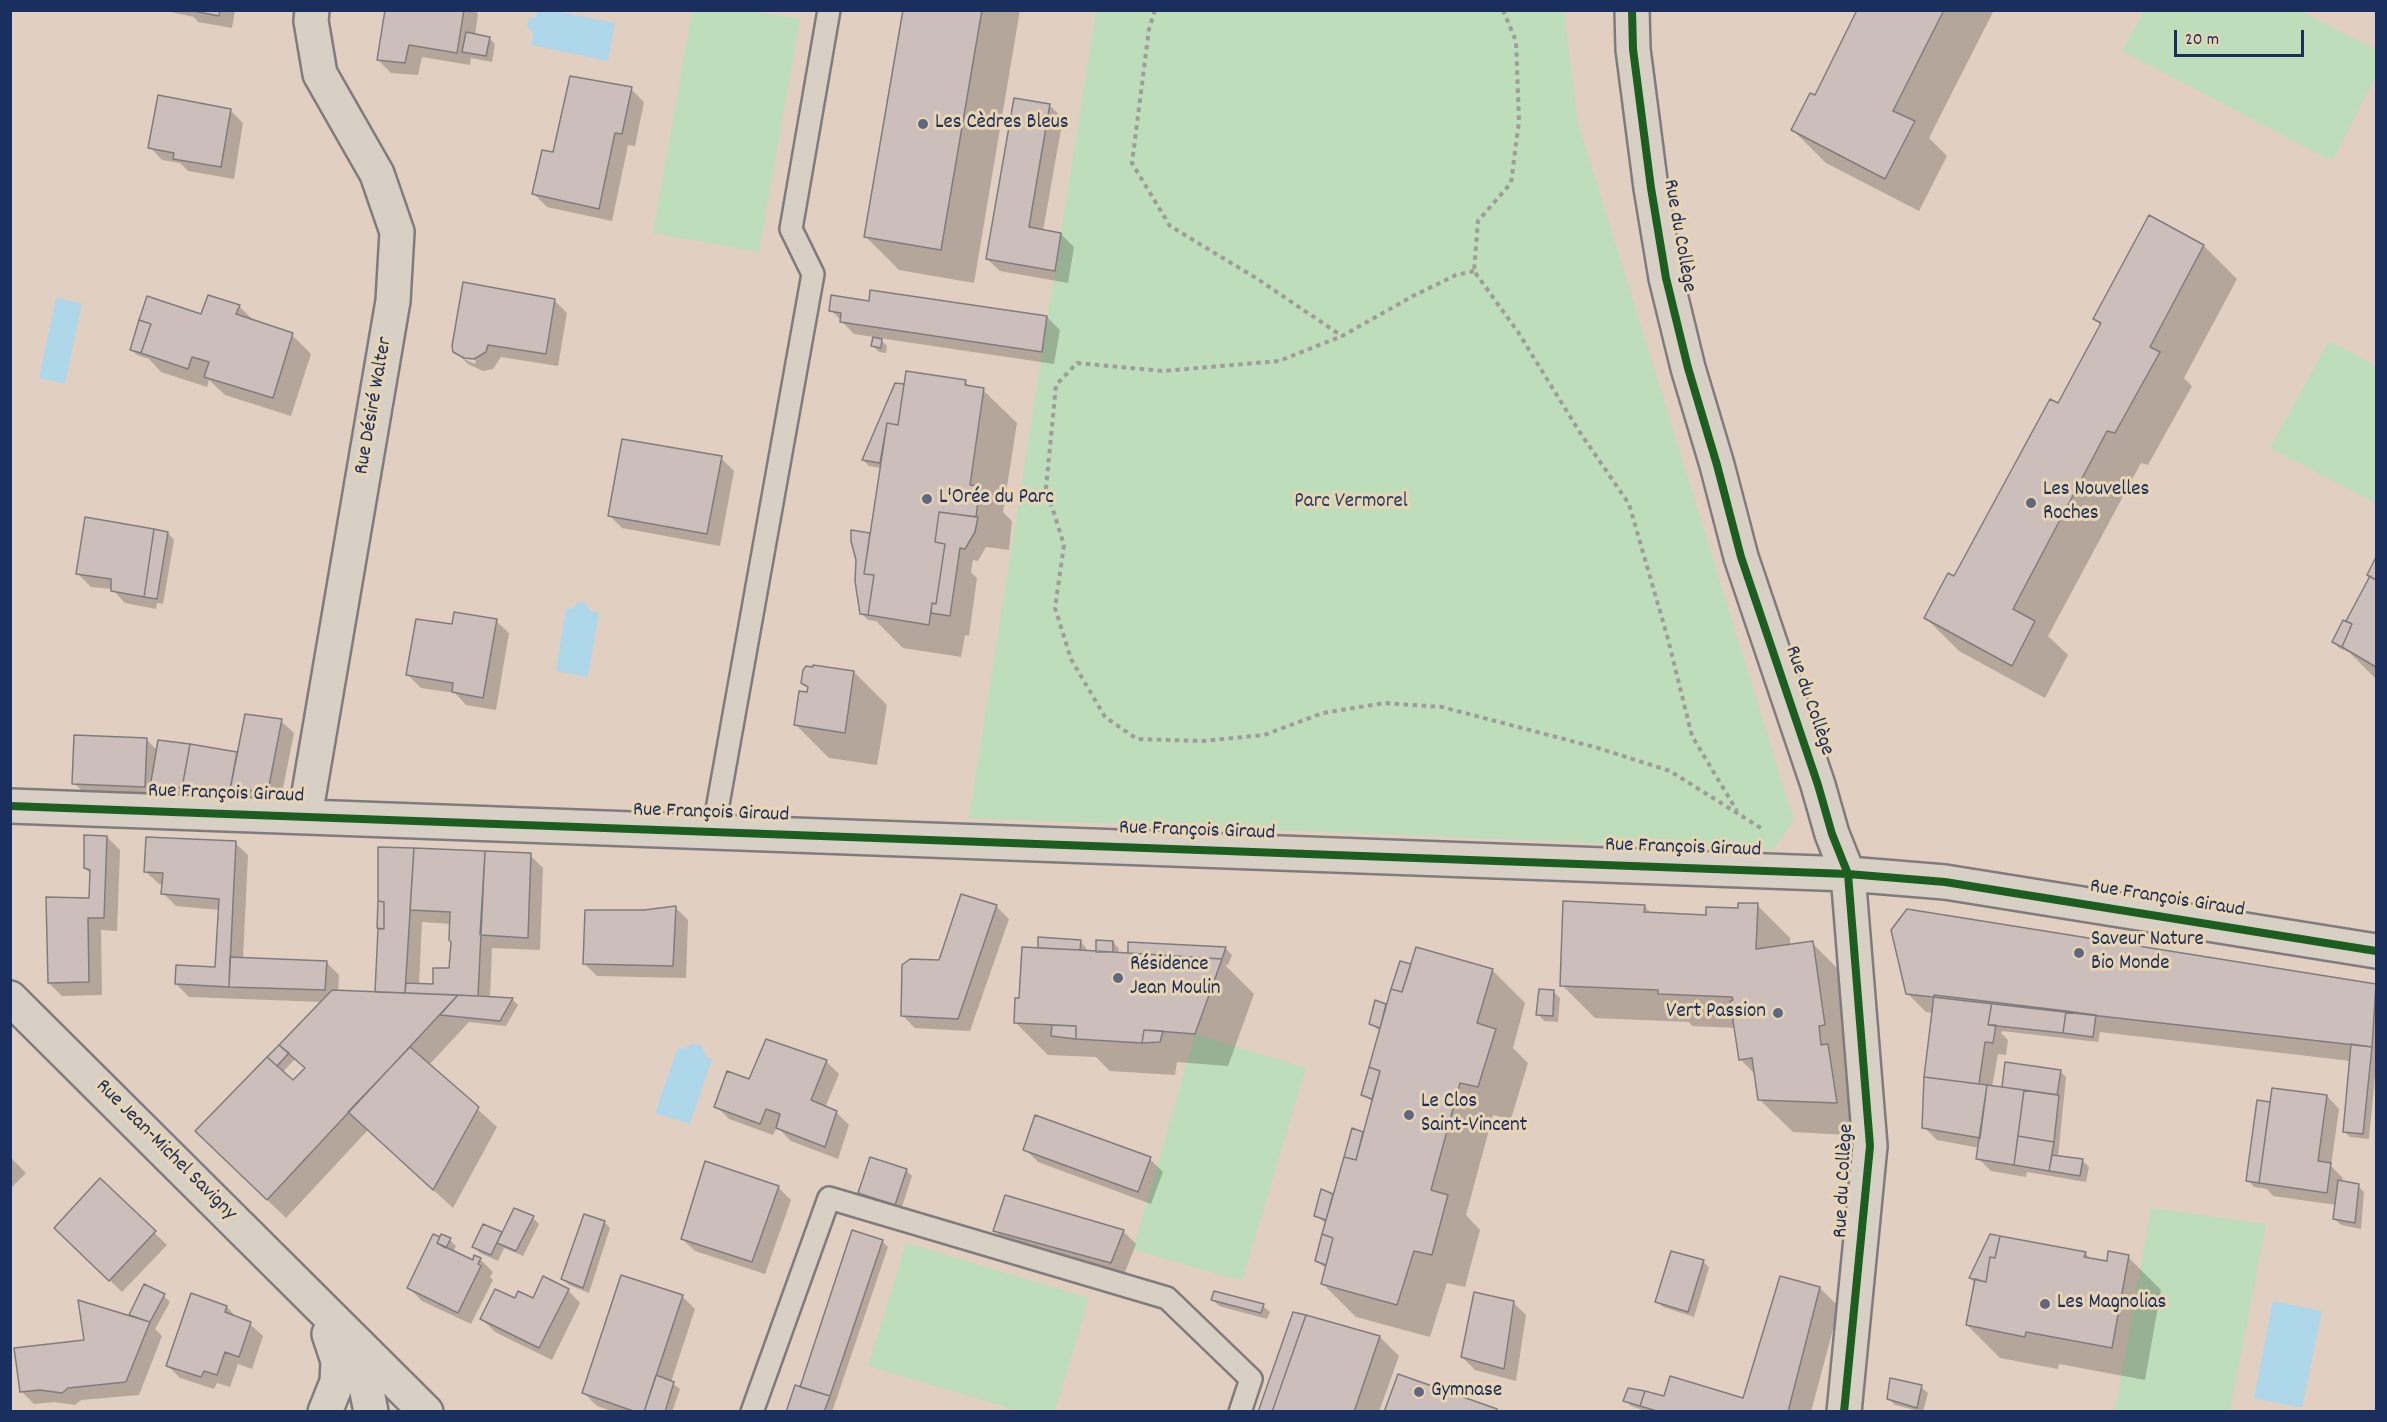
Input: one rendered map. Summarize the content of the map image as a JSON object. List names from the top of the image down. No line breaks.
{"streets":{"street":["Rue du Collège","Rue Désiré Walter","Rue François Giraud","Rue Jean-Michel Savigny"]},"crossings":[["Rue du Collège","Rue François Giraud"],["Rue Désiré Walter","Rue François Giraud"]],"parks":["Parc Vermorel"],"places":["Les Cèdres Bleus","L'Orée du Parc","Les Nouvelles Roches","Saveur Nature Bio Monde","Résidence Jean Moulin","Vert Passion","Le Clos Saint-Vincent","Les Magnolias","Gymnase"],"scale_bar":"20 m"}
